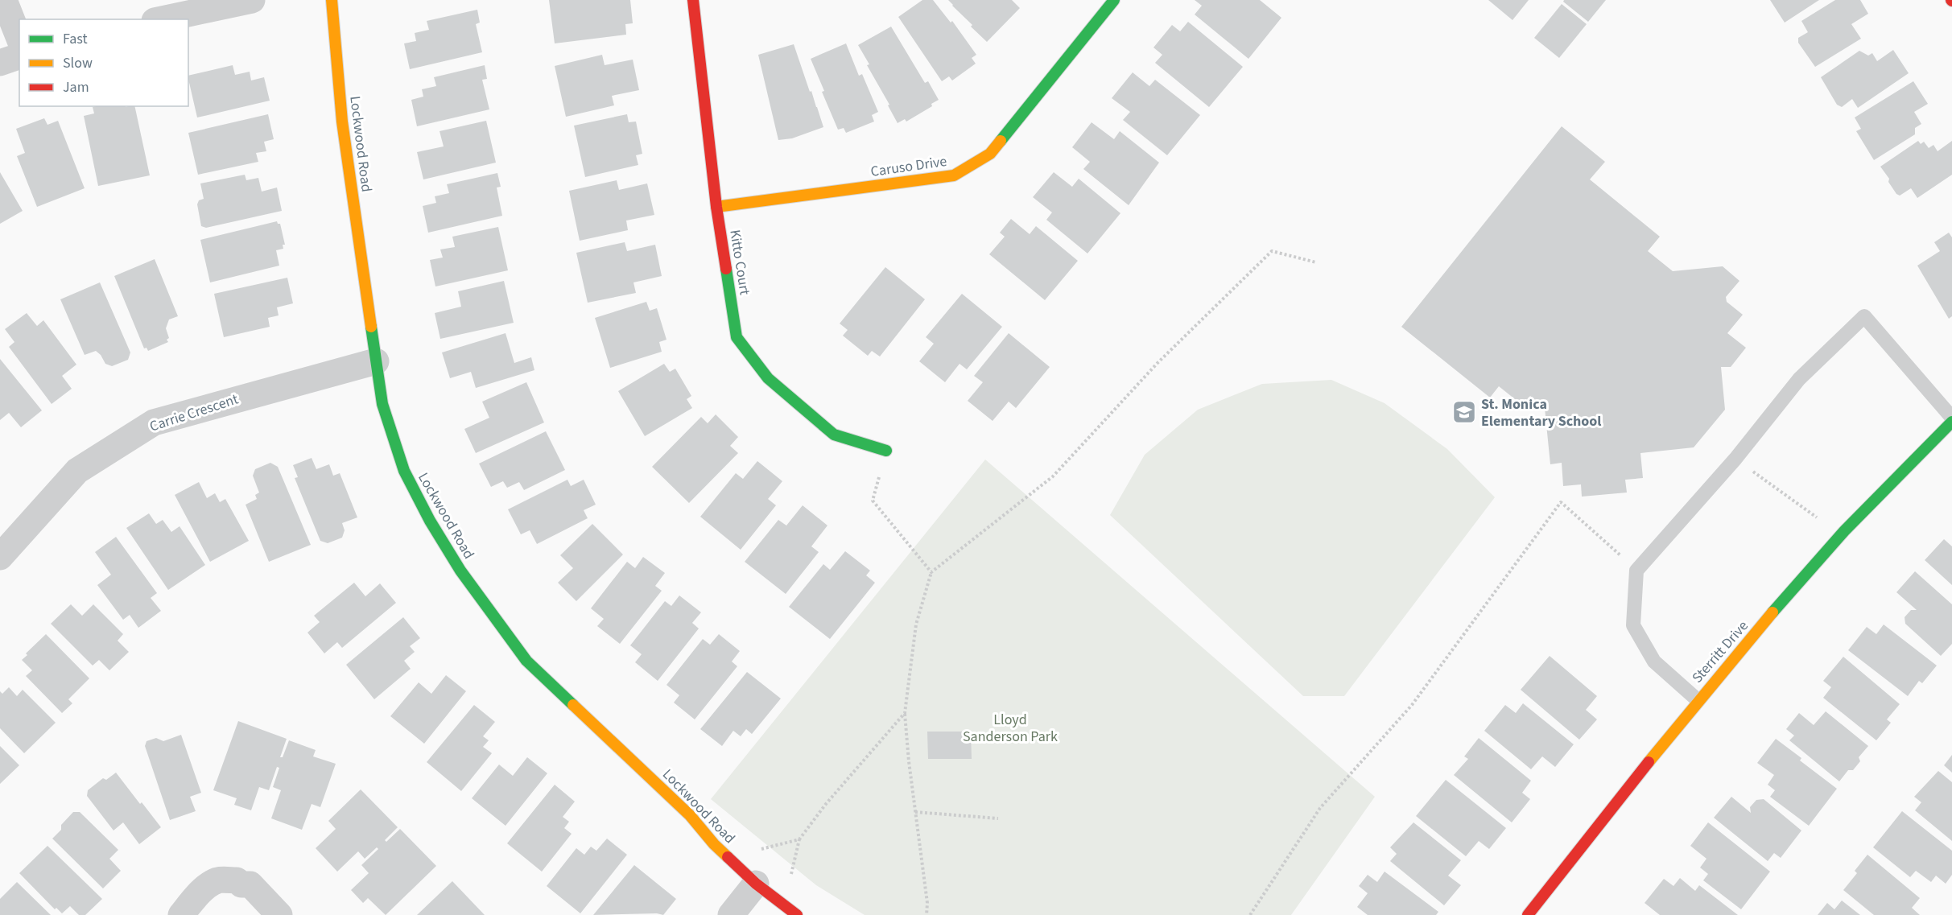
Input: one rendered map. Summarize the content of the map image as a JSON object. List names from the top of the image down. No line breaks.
{"streets":{"street":["Lockwood Road","Caruso Drive","Kitto Court","Carrie Crescent","Sterritt Drive"]},"crossings":[["Lockwood Road","Carrie Crescent"],["Caruso Drive","Kitto Court"]],"parks":["Lloyd Sanderson Park"],"places":{"school or university":["St. Monica Elementary School"]},"legend":["Fast","Slow","Jam"]}
